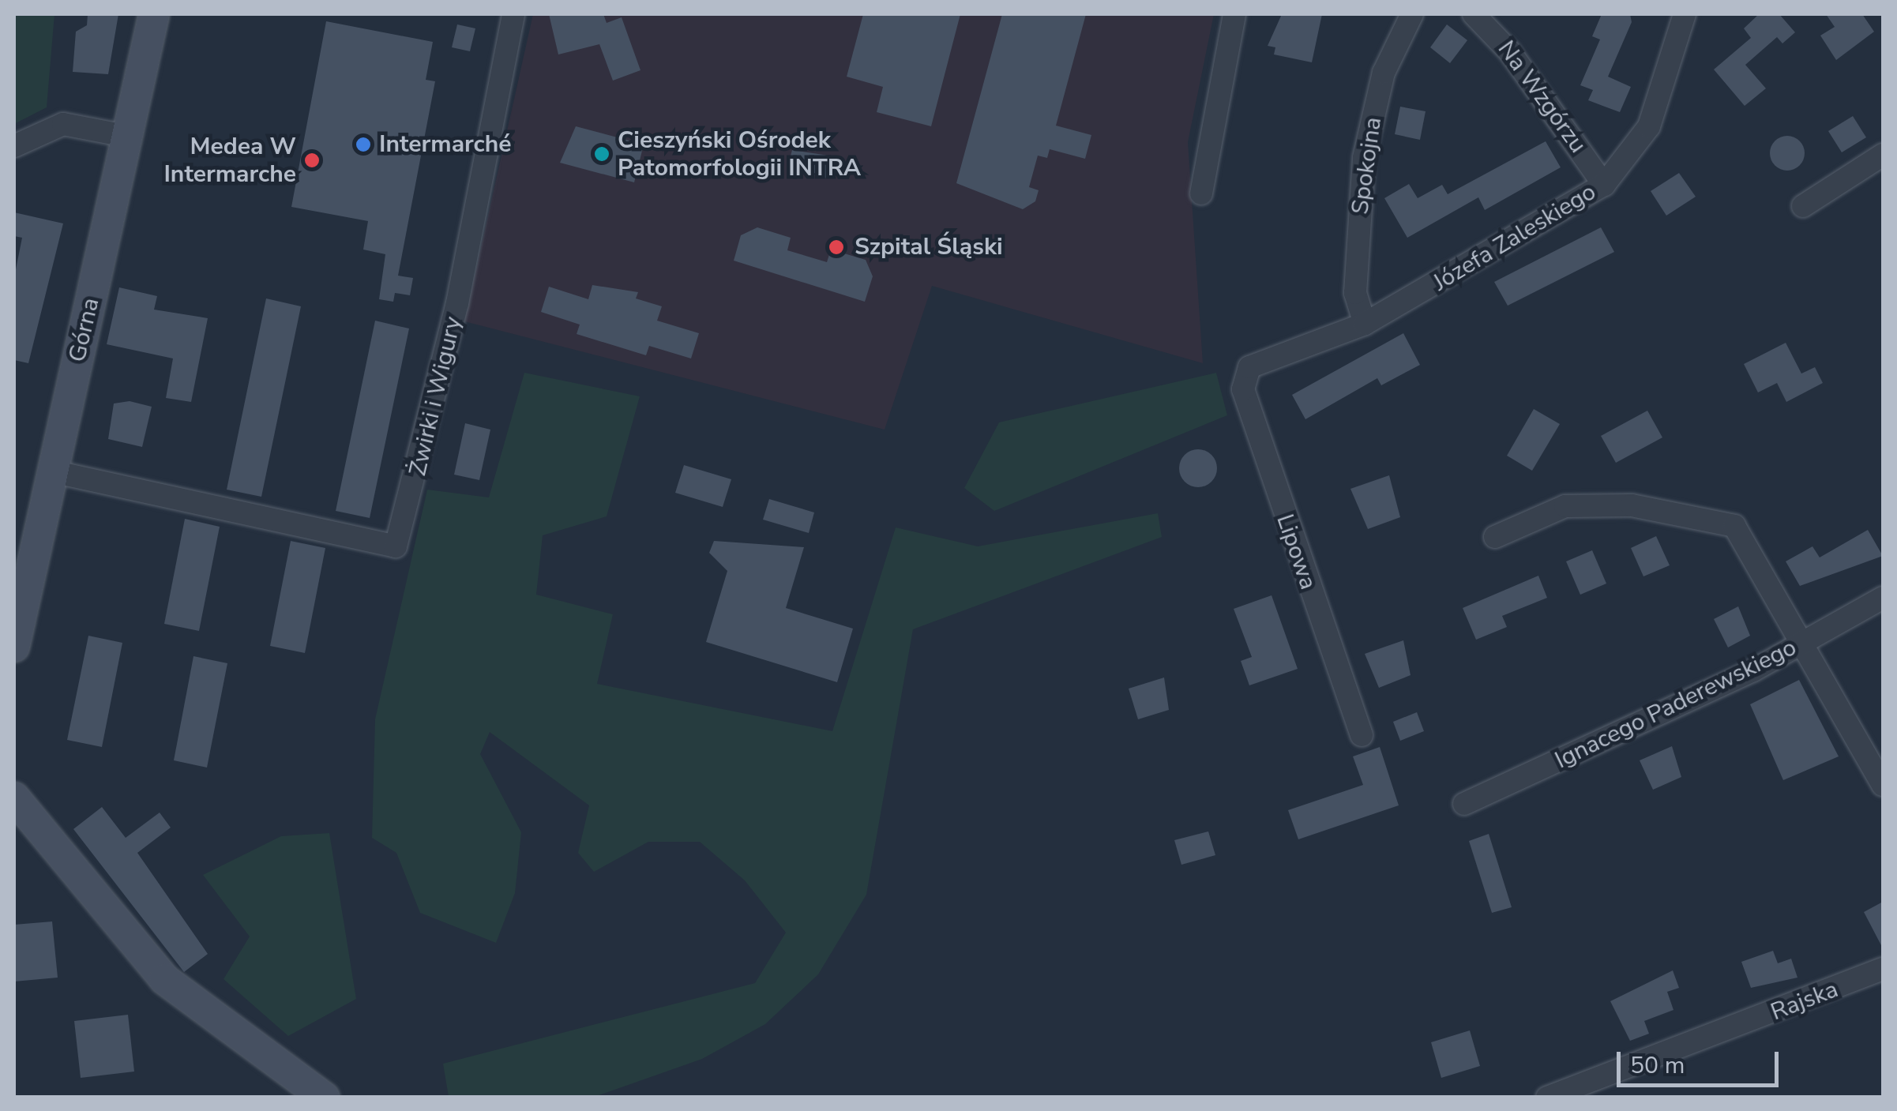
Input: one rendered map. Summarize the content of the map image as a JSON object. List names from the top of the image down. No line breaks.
{"streets":{"street":["Na Wzgórzu","Spokojna","Józefa Zaleskiego","Górna","Żwirki i Wigury","Lipowa","Ignacego Paderewskiego","Rajska"]},"crossings":[["Na Wzgórzu","Józefa Zaleskiego"],["Spokojna","Józefa Zaleskiego"],["Józefa Zaleskiego","Lipowa"],["Górna","Żwirki i Wigury"]],"places":["Intermarché","Cieszyński Ośrodek Patomorfologii INTRA","Medea W Intermarche","Szpital Śląski"],"scale_bar":"50 m"}
